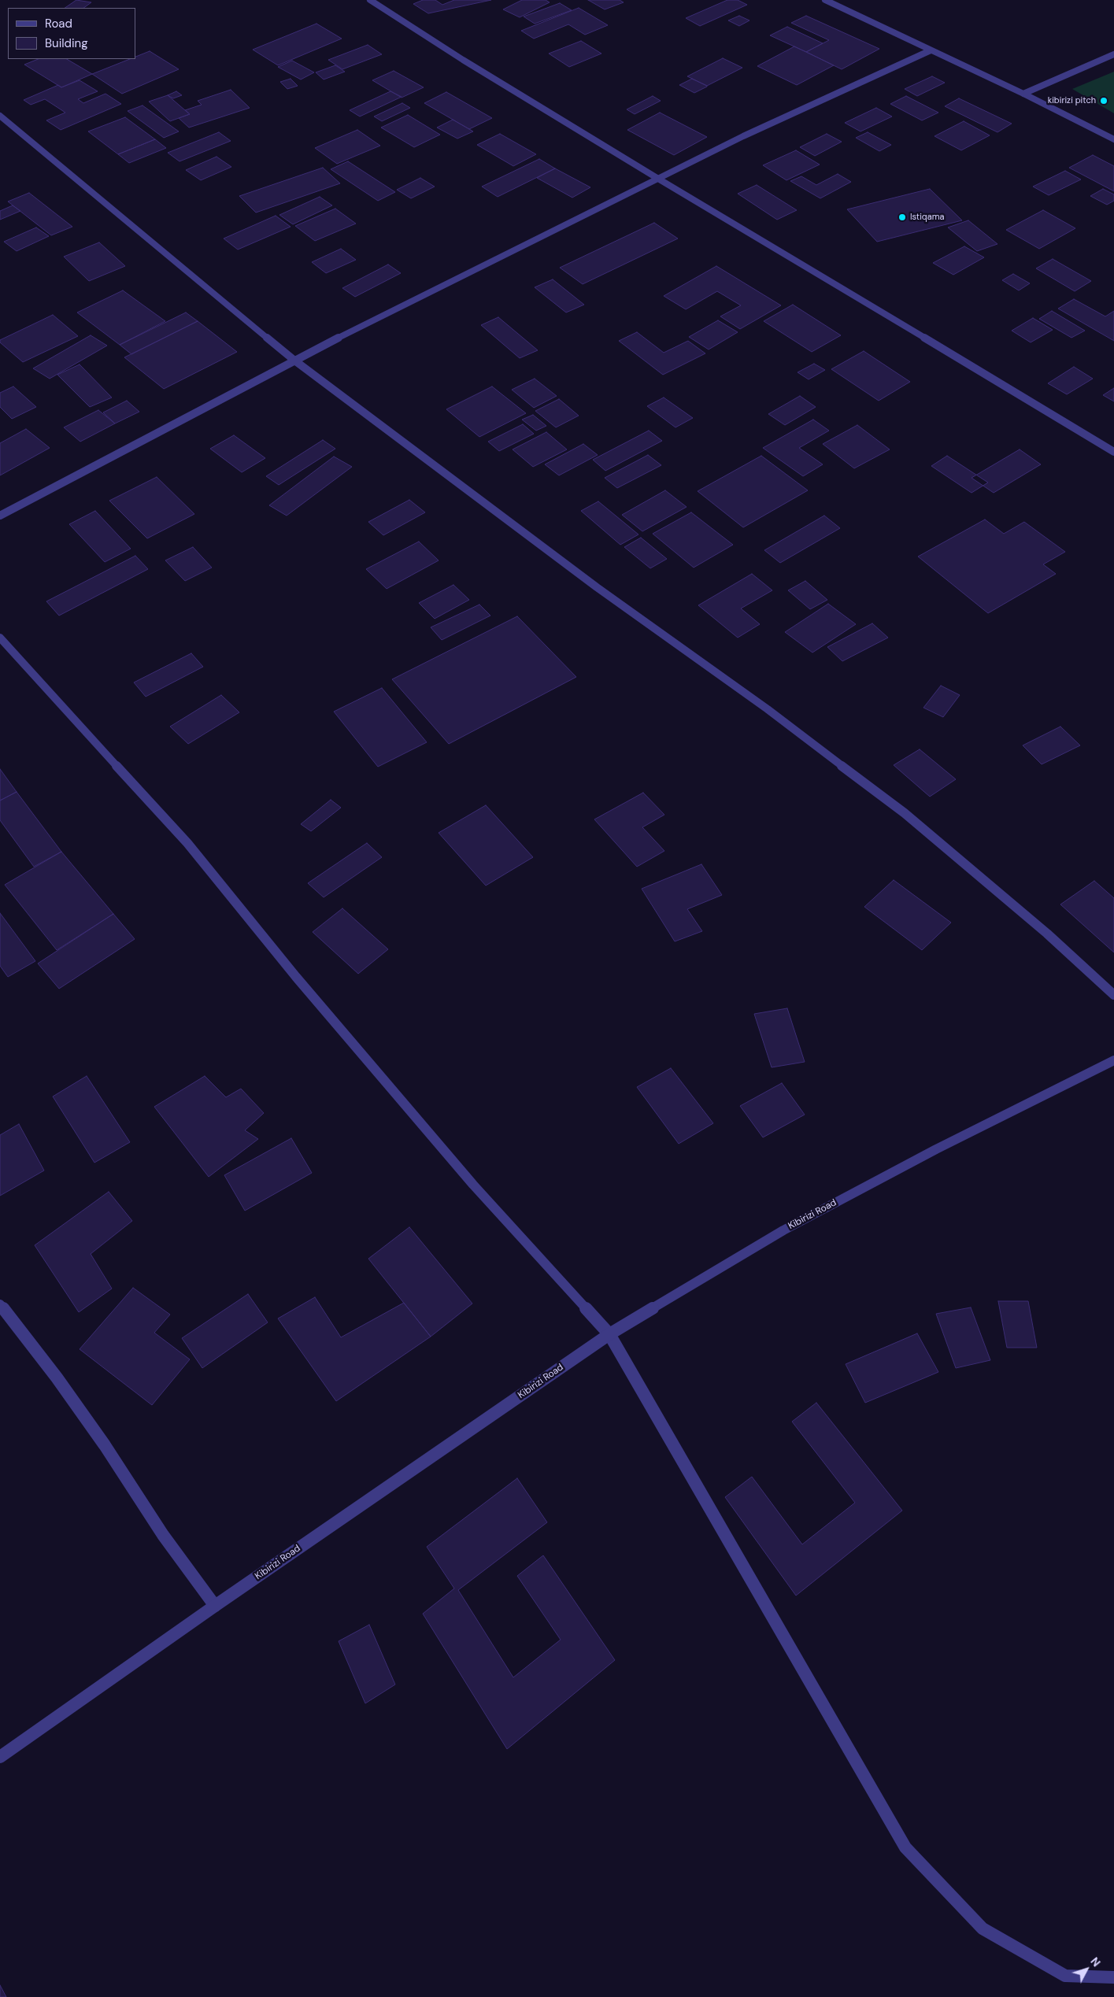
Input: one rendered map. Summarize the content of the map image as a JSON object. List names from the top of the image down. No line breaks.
{"streets":{"street":["Kibirizi Road"]},"places":["kibirizi pitch","Istiqama"],"legend":["Road","Building"],"north":"top right"}
